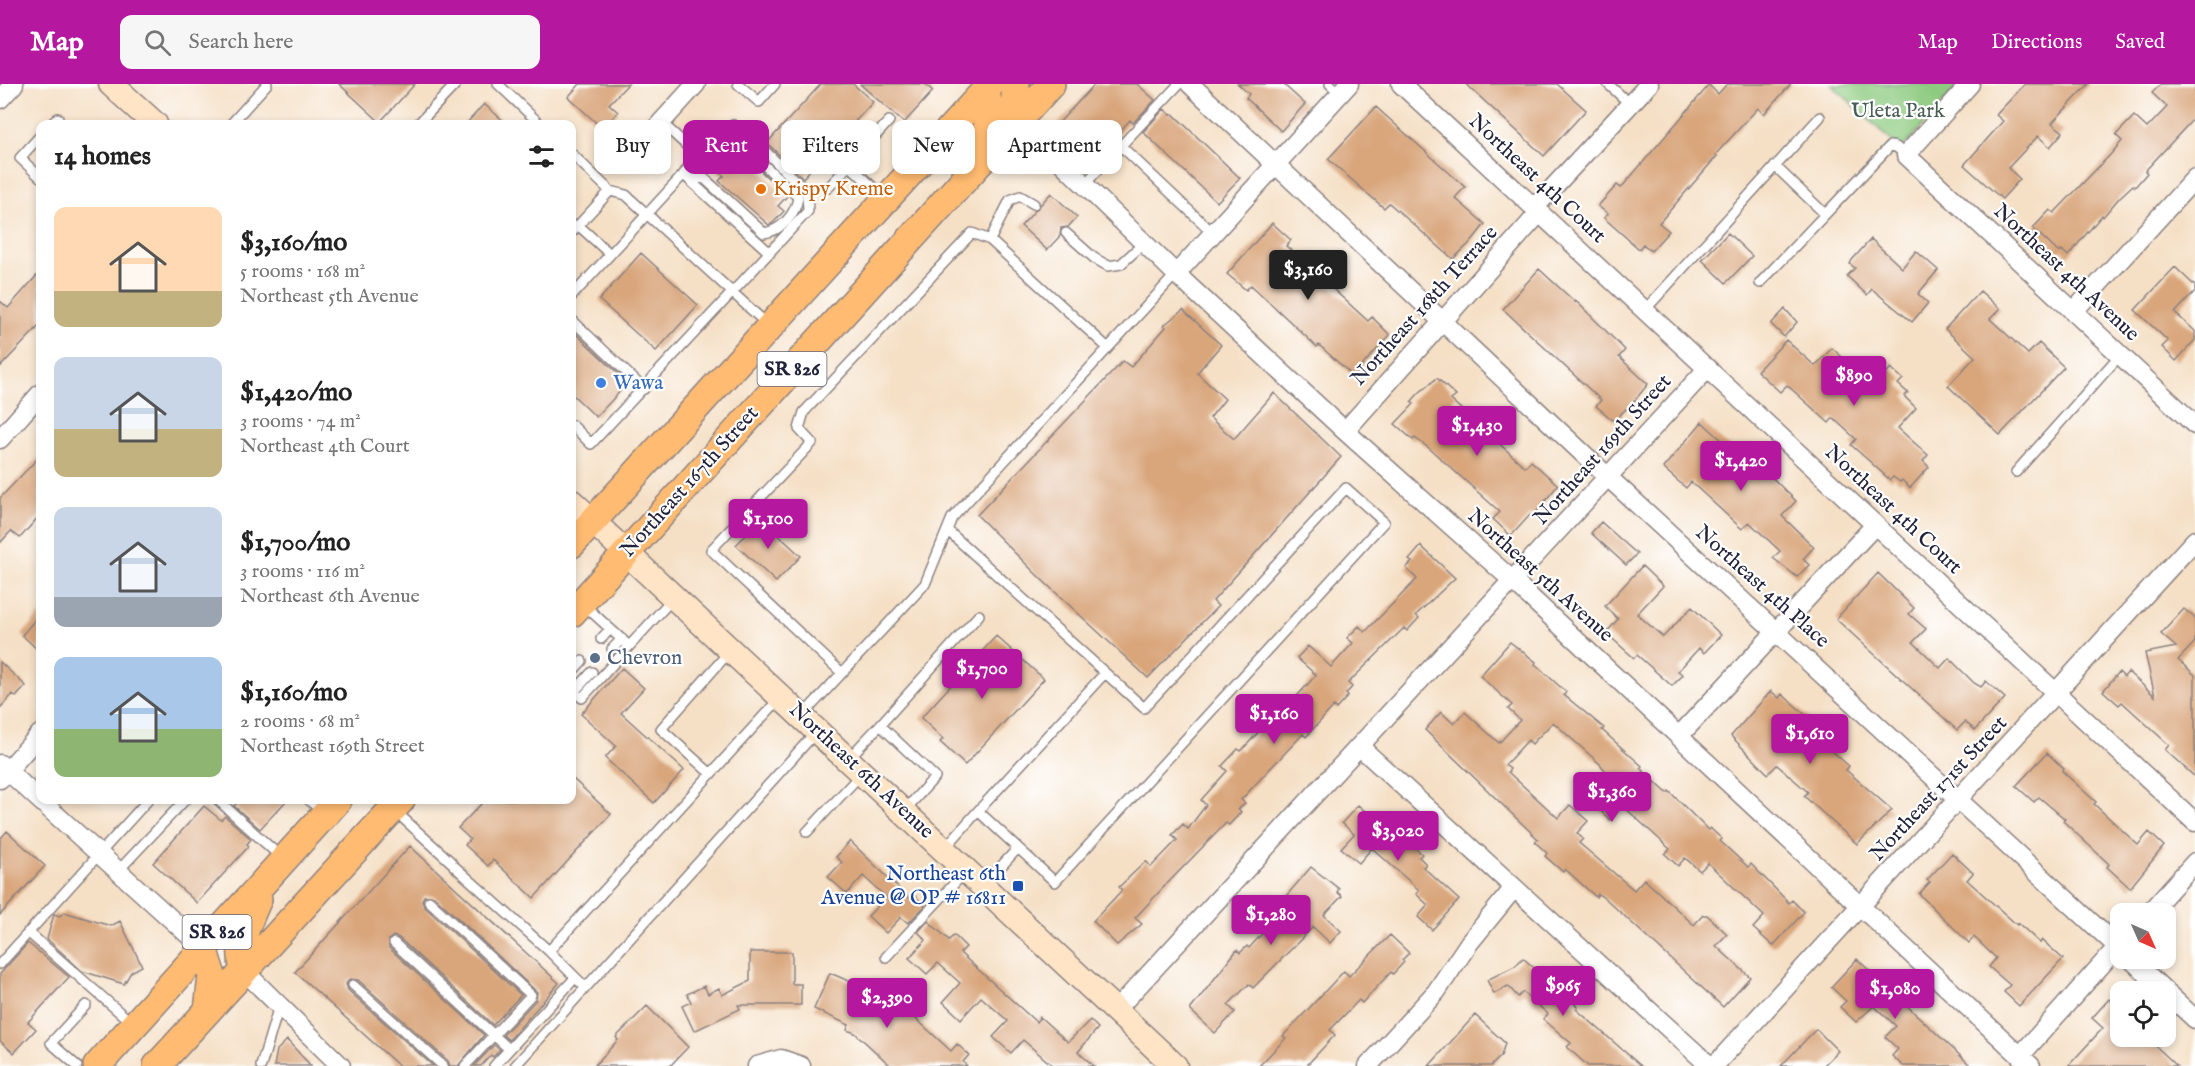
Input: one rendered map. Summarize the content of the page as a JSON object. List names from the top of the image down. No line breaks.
{"streets":{"main road":["SR 826","Northeast 167th Street","Northeast 6th Avenue"],"street":["Northeast 4th Court","Northeast 4th Avenue","Northeast 168th Terrace","Northeast 169th Street","Northeast 5th Avenue","Northeast 4th Place","Northeast 171st Street"]},"crossings":[["Northeast 4th Court","Northeast 168th Terrace"],["Northeast 4th Court","Northeast 169th Street"],["Northeast 4th Court","Northeast 171st Street"],["Northeast 168th Terrace","Northeast 5th Avenue"],["Northeast 168th Terrace","Northeast 4th Place"],["SR 826","Northeast 6th Avenue"],["Northeast 169th Street","Northeast 5th Avenue"],["Northeast 169th Street","Northeast 4th Place"],["Northeast 169th Street","Northeast 6th Avenue"],["Northeast 167th Street","Northeast 6th Avenue"],["Northeast 5th Avenue","Northeast 171st Street"],["Northeast 4th Place","Northeast 171st Street"]],"parks":["Uleta Park"],"places":{"other":["Krispy Kreme","Wawa","Chevron"],"transit":["Northeast 6th Avenue @ OP # 16811"]},"north":"bottom right","page":{"header":"Map","search":"Search here","nav":["Map","Directions","Saved"],"chip":["Buy","Rent","Filters","New","Apartment"],"heading":"14 homes","list":[{"name":"$3,160/mo","note":"5 rooms · 168 m² · Northeast 5th Avenue"},{"name":"$1,420/mo","note":"3 rooms · 74 m² · Northeast 4th Court"},{"name":"$1,700/mo","note":"3 rooms · 116 m² · Northeast 6th Avenue"},{"name":"$1,160/mo","note":"2 rooms · 68 m² · Northeast 169th Street"}],"price":["$3,160","$890","$1,430","$1,420","$1,100","$1,700","$1,160","$1,610","$1,360","$3,020","$1,280","$965","$1,080","$2,390"]}}
